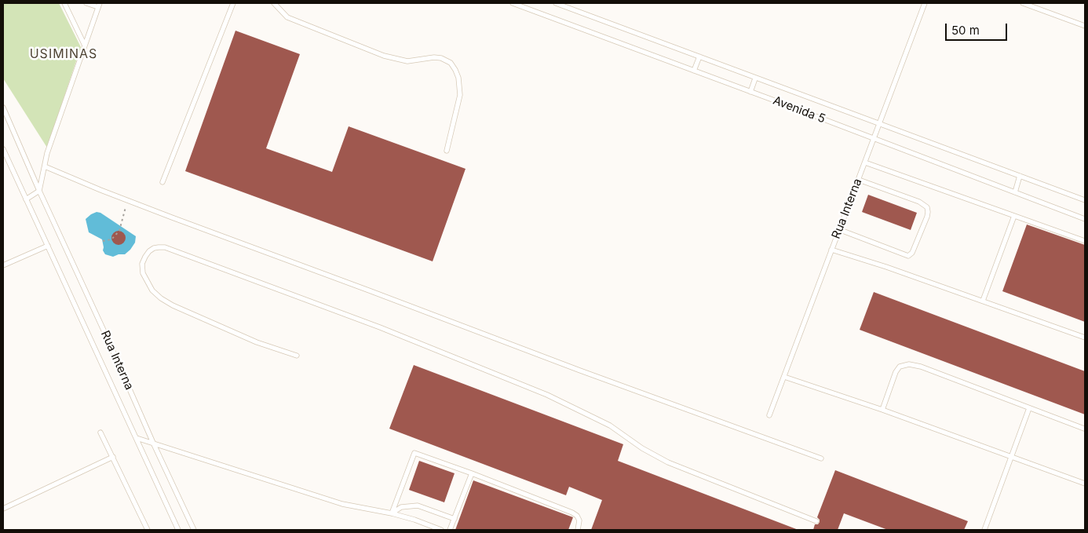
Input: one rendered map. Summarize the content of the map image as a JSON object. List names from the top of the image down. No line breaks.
{"streets":{"lane":["Avenida 5","Rua Interna"]},"crossings":[["Avenida 5","Rua Interna"]],"districts":["USIMINAS"],"scale_bar":"50 m"}
